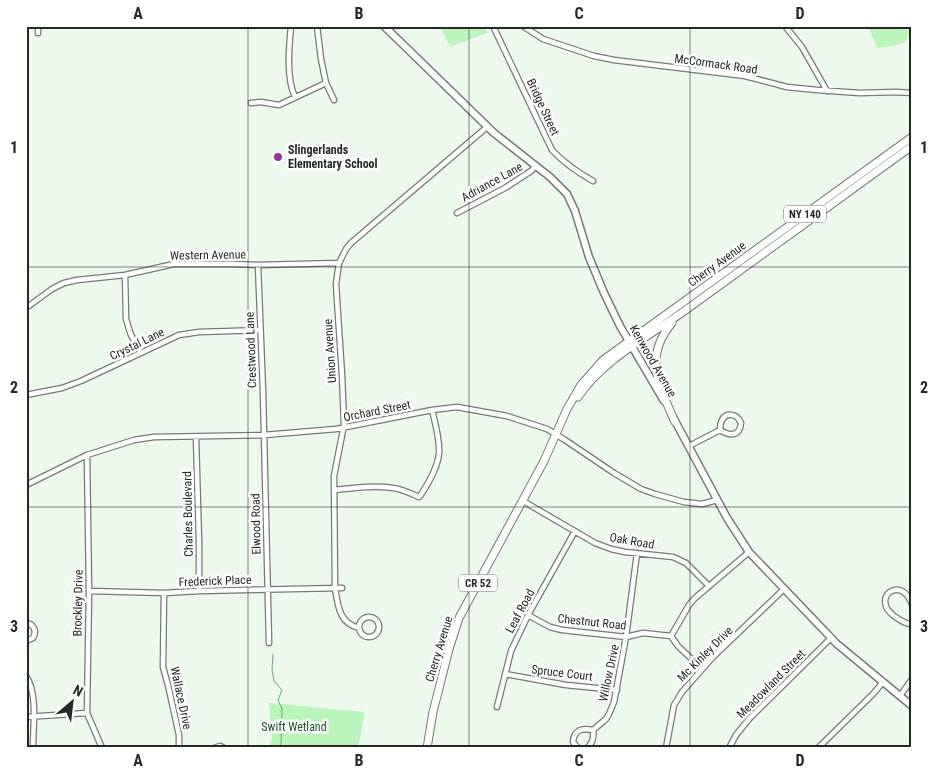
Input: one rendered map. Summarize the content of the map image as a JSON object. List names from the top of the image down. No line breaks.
{"streets":{"main road":["NY 140","Cherry Avenue","Kenwood Avenue","CR 52"],"street":["McCormack Road","Bridge Street","Adriance Lane","Western Avenue","Crystal Lane","Crestwood Lane","Union Avenue","Orchard Street","Charles Boulevard","Elwood Road","Oak Road","Frederick Place","Brockley Drive","Leaf Road","Chestnut Road","Mc Kinley Drive","Spruce Court","Willow Drive","Meadowland Street","Wallace Drive"]},"crossings":[["Adriance Lane","Kenwood Avenue"],["NY 140","Cherry Avenue"],["NY 140","Kenwood Avenue"],["Western Avenue","Crestwood Lane"],["Western Avenue","Union Avenue"],["Cherry Avenue","Kenwood Avenue"],["Cherry Avenue","Orchard Street"],["Cherry Avenue","Oak Road"],["Crystal Lane","Crestwood Lane"],["Crestwood Lane","Orchard Street"],["Crestwood Lane","Elwood Road"],["Union Avenue","Kenwood Avenue"],["Union Avenue","Orchard Street"],["Union Avenue","Frederick Place"],["Kenwood Avenue","Orchard Street"],["Kenwood Avenue","Mc Kinley Drive"],["Kenwood Avenue","Meadowland Street"],["Orchard Street","Charles Boulevard"],["Orchard Street","Elwood Road"],["Orchard Street","Brockley Drive"],["Charles Boulevard","Frederick Place"],["Elwood Road","Frederick Place"],["Oak Road","Leaf Road"],["Oak Road","Willow Drive"],["Frederick Place","Brockley Drive"],["Frederick Place","Wallace Drive"],["Leaf Road","Chestnut Road"],["Leaf Road","Spruce Court"],["Chestnut Road","Willow Drive"],["Spruce Court","Willow Drive"]],"parks":["Swift Wetland"],"places":["Slingerlands Elementary School"],"north":"top right","grid":{"columns":["A","B","C","D"],"rows":["1","2","3"]}}
